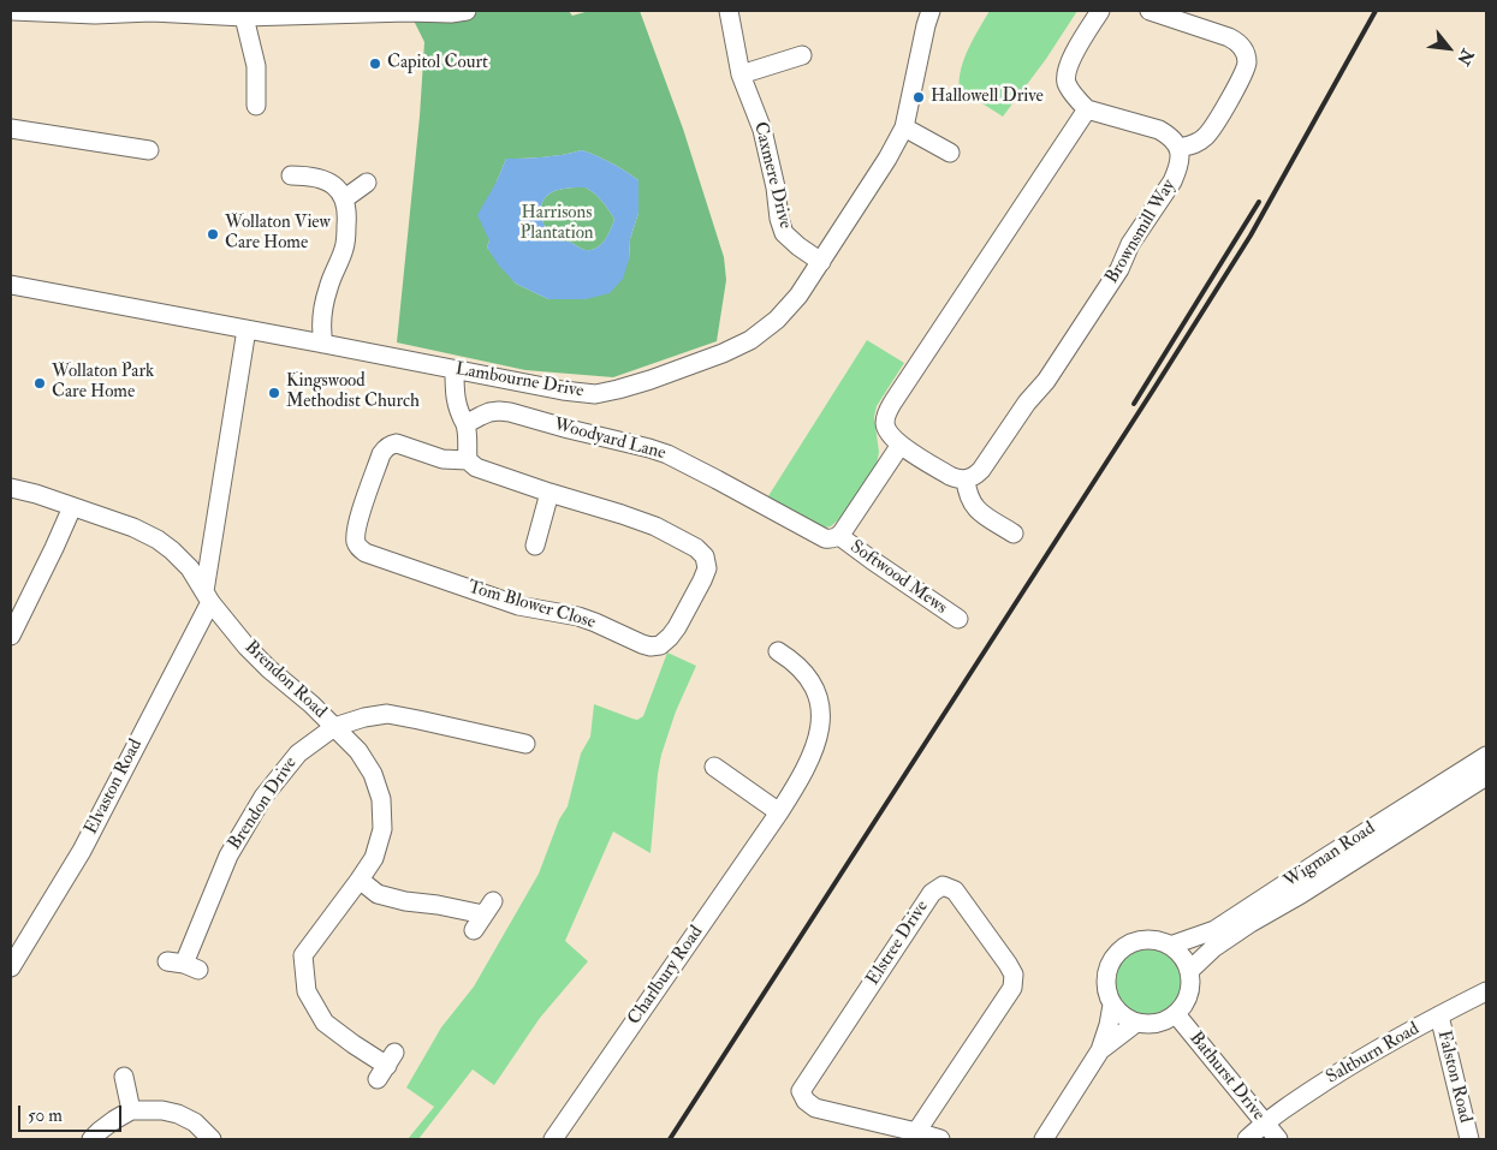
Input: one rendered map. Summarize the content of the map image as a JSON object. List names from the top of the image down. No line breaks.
{"streets":{"street":["Caxmere Drive","Brownsmill Way","Lambourne Drive","Woodyard Lane","Softwood Mews","Tom Blower Close","Brendon Road","Elvaston Road","Brendon Drive","Wigman Road","Elstree Drive","Charlbury Road","Saltburn Road","Bathurst Drive","Falston Road"]},"crossings":[["Caxmere Drive","Lambourne Drive"],["Lambourne Drive","Elvaston Road"],["Woodyard Lane","Softwood Mews"],["Brendon Road","Elvaston Road"],["Brendon Road","Brendon Drive"],["Wigman Road","Bathurst Drive"],["Saltburn Road","Bathurst Drive"],["Saltburn Road","Falston Road"]],"parks":["Harrisons Plantation"],"places":["Capitol Court","Hallowell Drive","Wollaton View Care Home","Wollaton Park Care Home","Kingswood Methodist Church"],"scale_bar":"50 m","north":"bottom right"}
